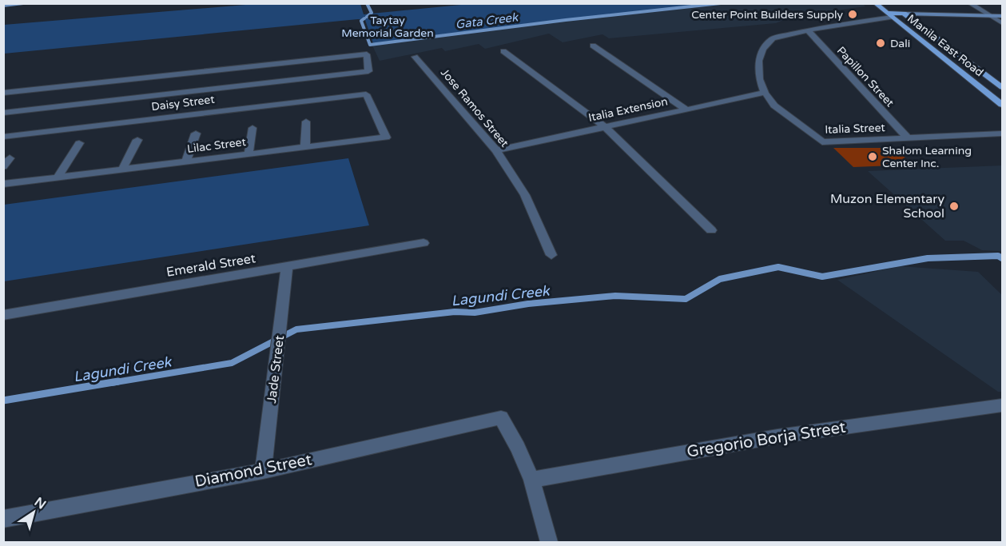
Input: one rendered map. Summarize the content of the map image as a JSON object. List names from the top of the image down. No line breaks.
{"streets":{"main road":["Manila East Road"],"street":["Papillon Street","Daisy Street","Jose Ramos Street","Italia Extension","Italia Street","Lilac Street","Emerald Street","Jade Street","Gregorio Borja Street","Diamond Street"]},"crossings":[["Manila East Road","Italia Street"],["Papillon Street","Italia Street"],["Daisy Street","Lilac Street"],["Jose Ramos Street","Italia Extension"],["Italia Extension","Italia Street"],["Emerald Street","Jade Street"],["Jade Street","Diamond Street"],["Gregorio Borja Street","Diamond Street"]],"water":["Gata Creek","Lagundi Creek"],"parks":["Taytay Memorial Garden"],"places":["Center Point Builders Supply","Dali","Shalom Learning Center Inc.","Muzon Elementary School"],"north":"top right"}
